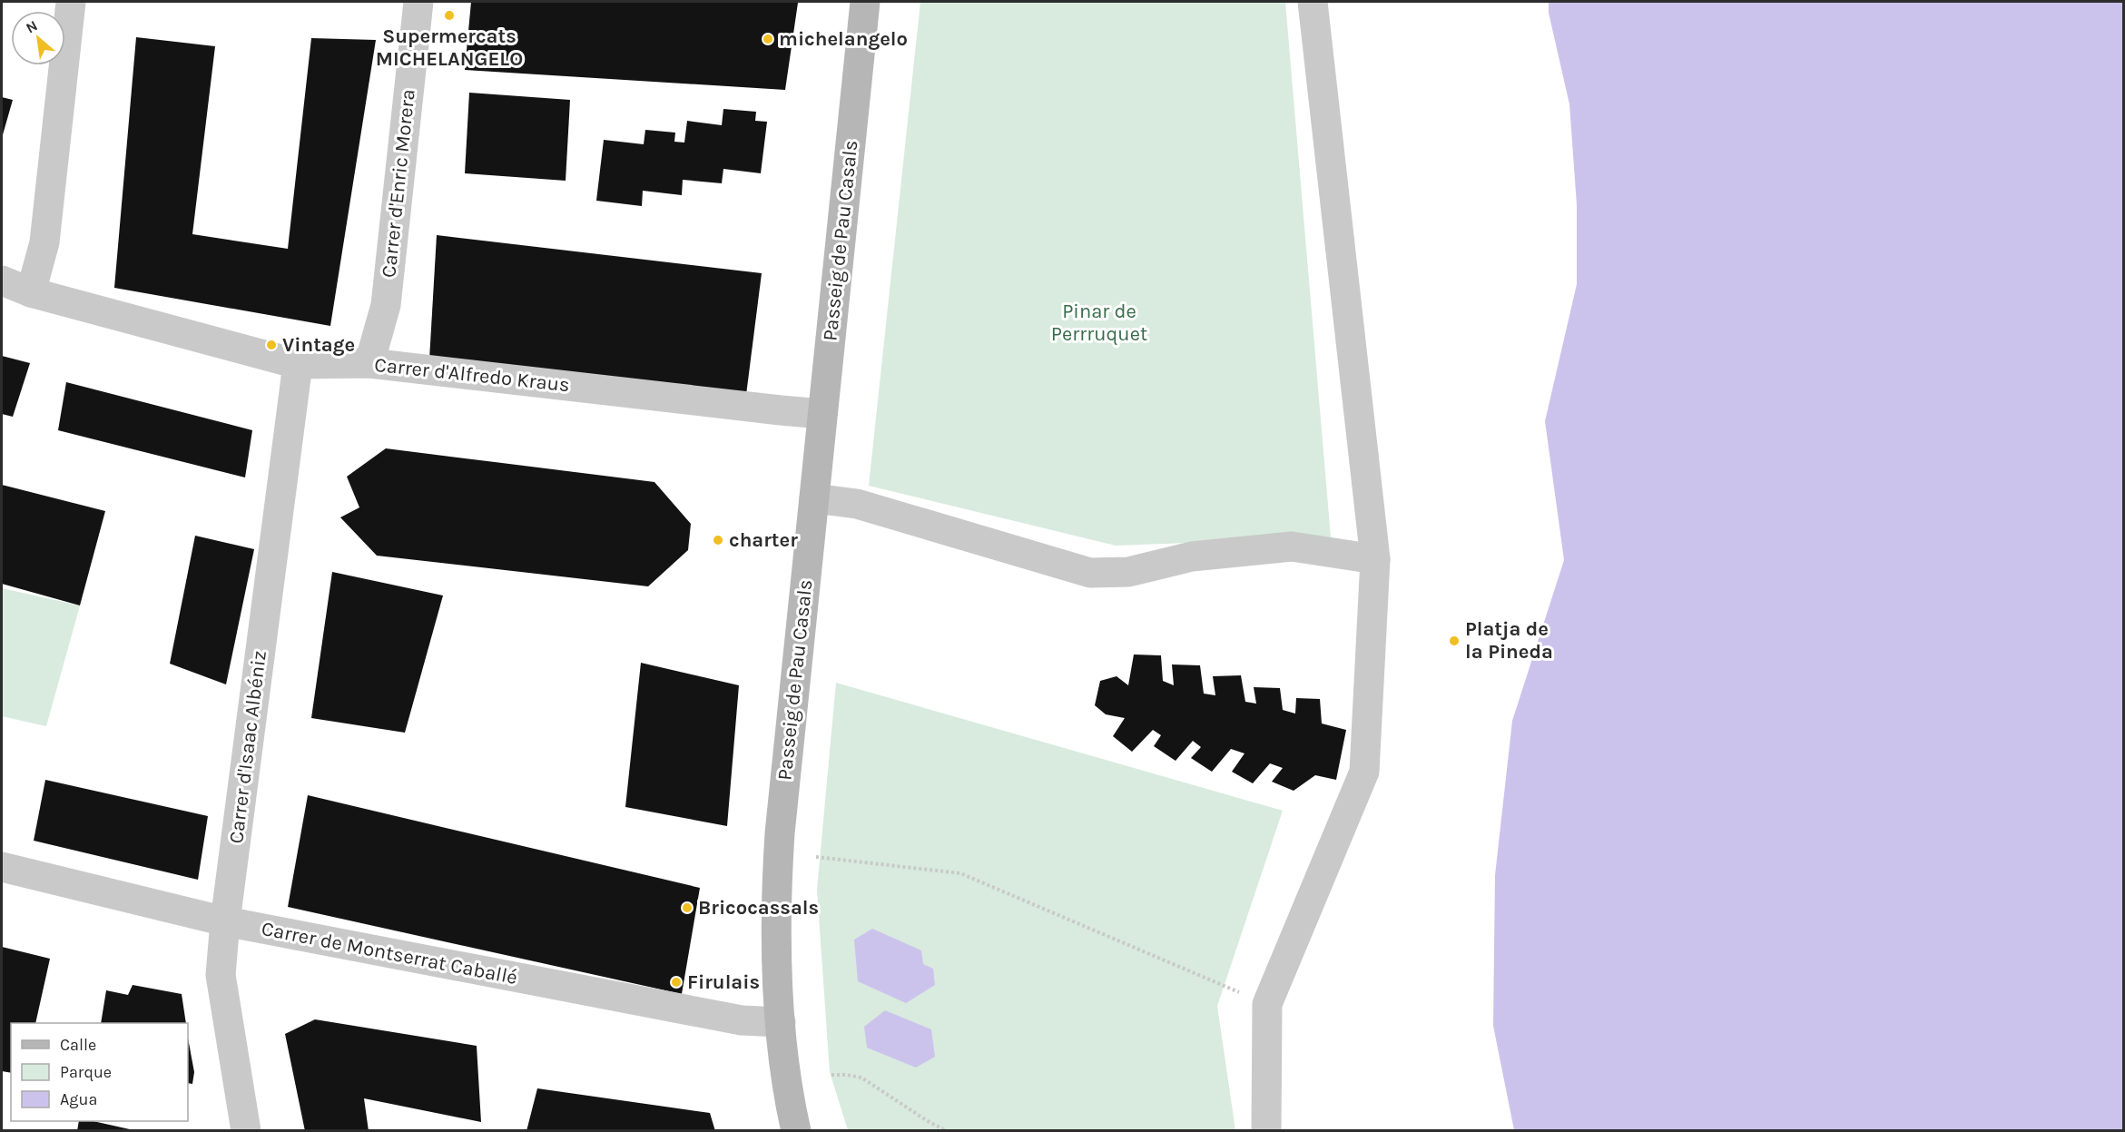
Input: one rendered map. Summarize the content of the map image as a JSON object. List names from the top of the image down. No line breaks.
{"streets":{"street":["Carrer d'Enric Morera","Passeig de Pau Casals","Carrer d'Alfredo Kraus","Carrer d'Isaac Albéniz","Carrer de Montserrat Caballé"]},"crossings":[["Carrer d'Enric Morera","Carrer d'Alfredo Kraus"],["Passeig de Pau Casals","Carrer d'Alfredo Kraus"],["Passeig de Pau Casals","Carrer de Montserrat Caballé"],["Carrer d'Alfredo Kraus","Carrer d'Isaac Albéniz"],["Carrer d'Isaac Albéniz","Carrer de Montserrat Caballé"]],"parks":["Pinar de Perrruquet"],"places":["Supermercats MICHELANGELO","michelangelo","Vintage","charter","Platja de la Pineda","Bricocassals","Firulais"],"legend":["Calle","Parque","Agua"],"north":"top left"}
